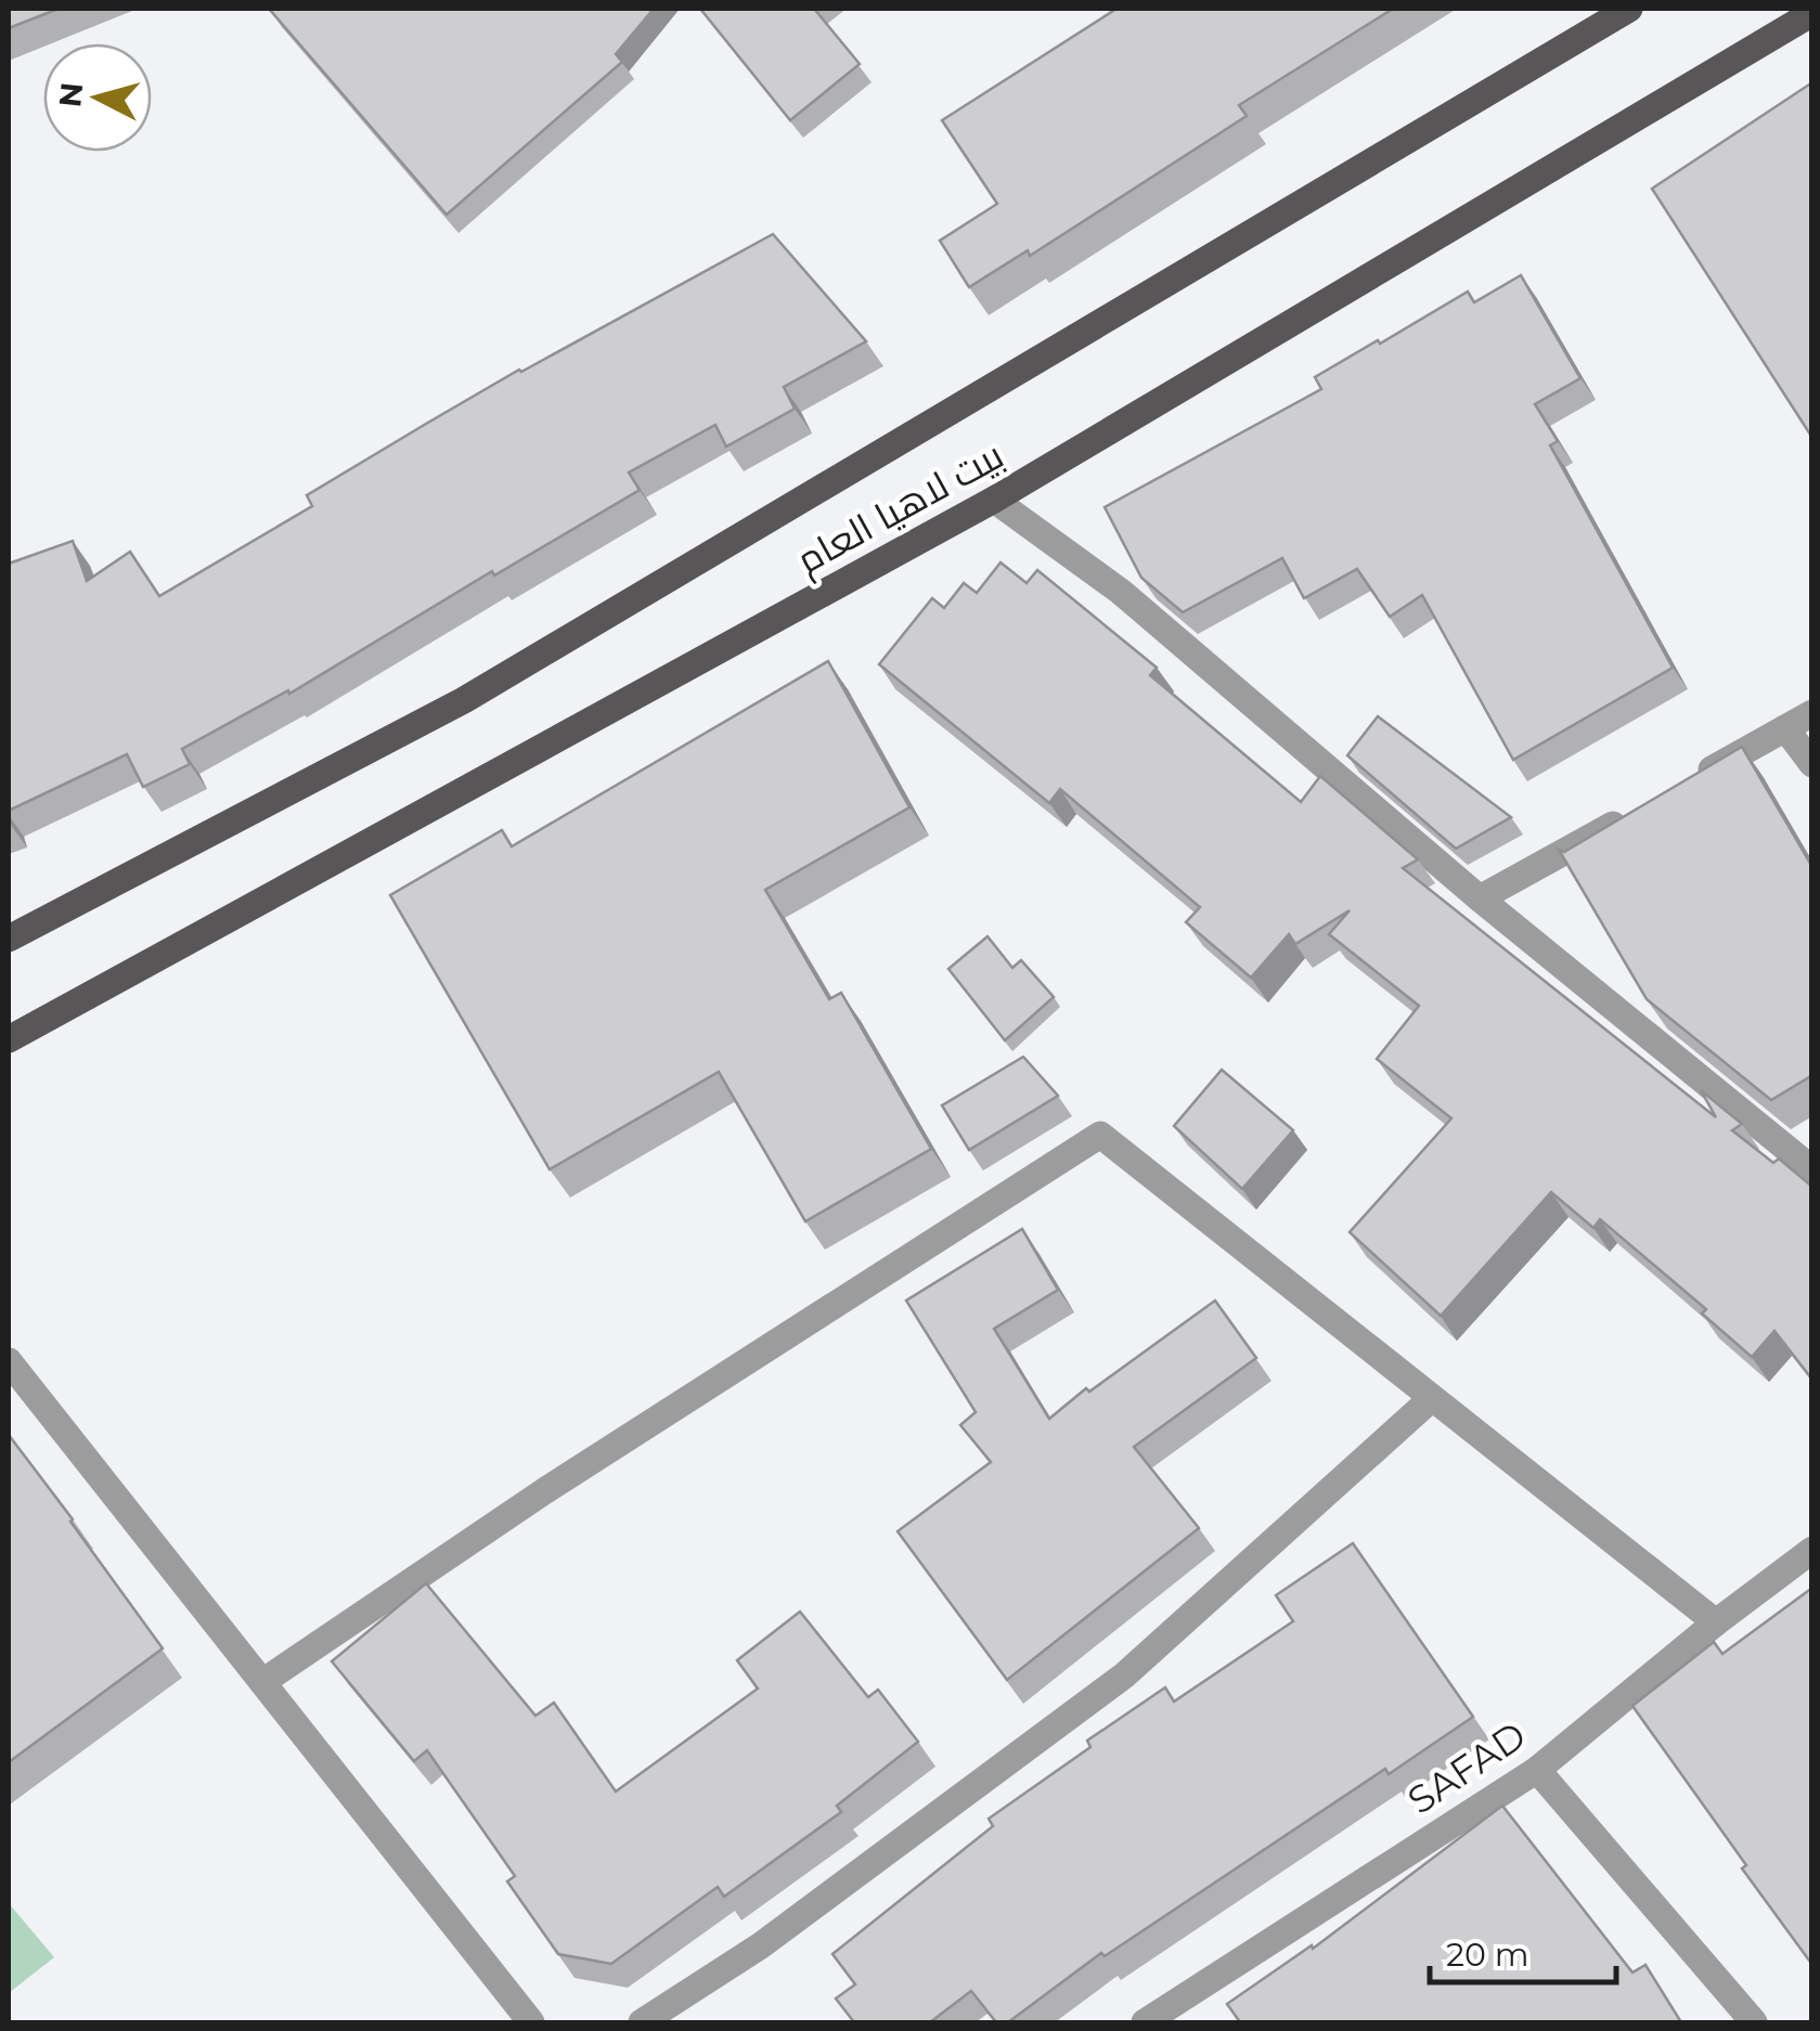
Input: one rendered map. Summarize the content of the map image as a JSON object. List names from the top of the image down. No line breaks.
{"streets":{"main road":["بيت لاهيا العام"],"street":["SAFAD"]},"scale_bar":"20 m","north":"left"}
